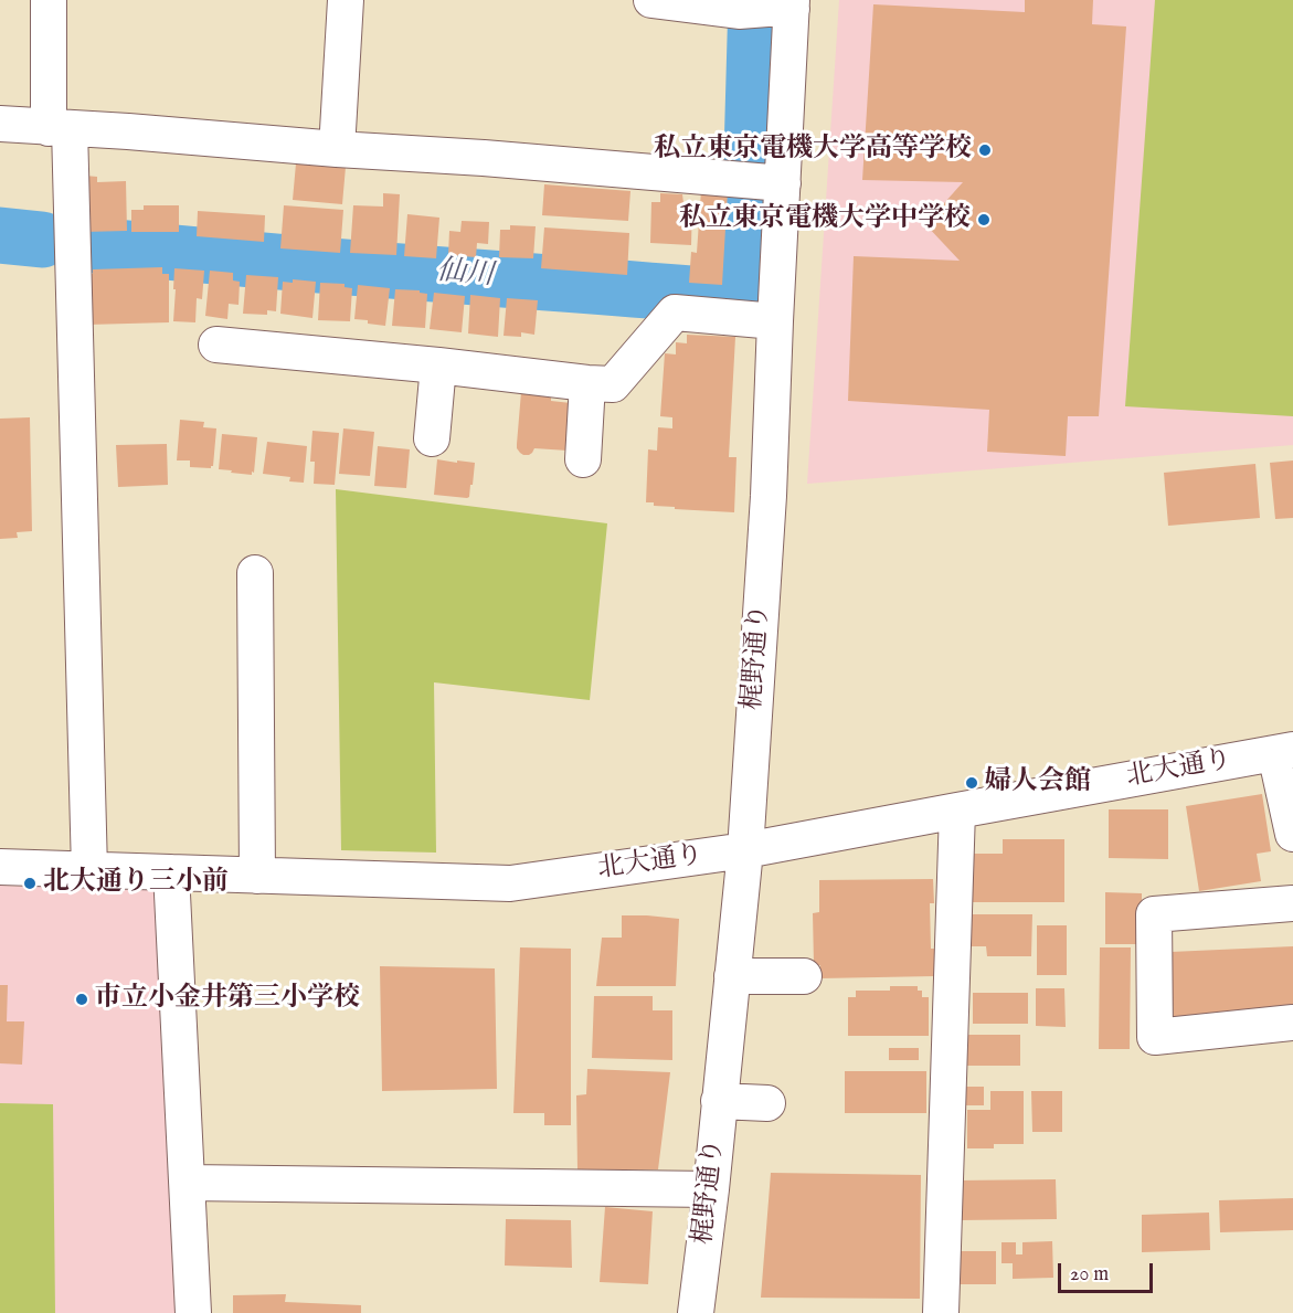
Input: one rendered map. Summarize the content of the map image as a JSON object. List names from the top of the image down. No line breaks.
{"streets":{"street":["梶野通り","北大通り"]},"crossings":[["梶野通り","北大通り"]],"water":["仙川"],"places":["私立東京電機大学高等学校","私立東京電機大学中学校","婦人会館","北大通り三小前","市立小金井第三小学校"],"scale_bar":"20 m"}
